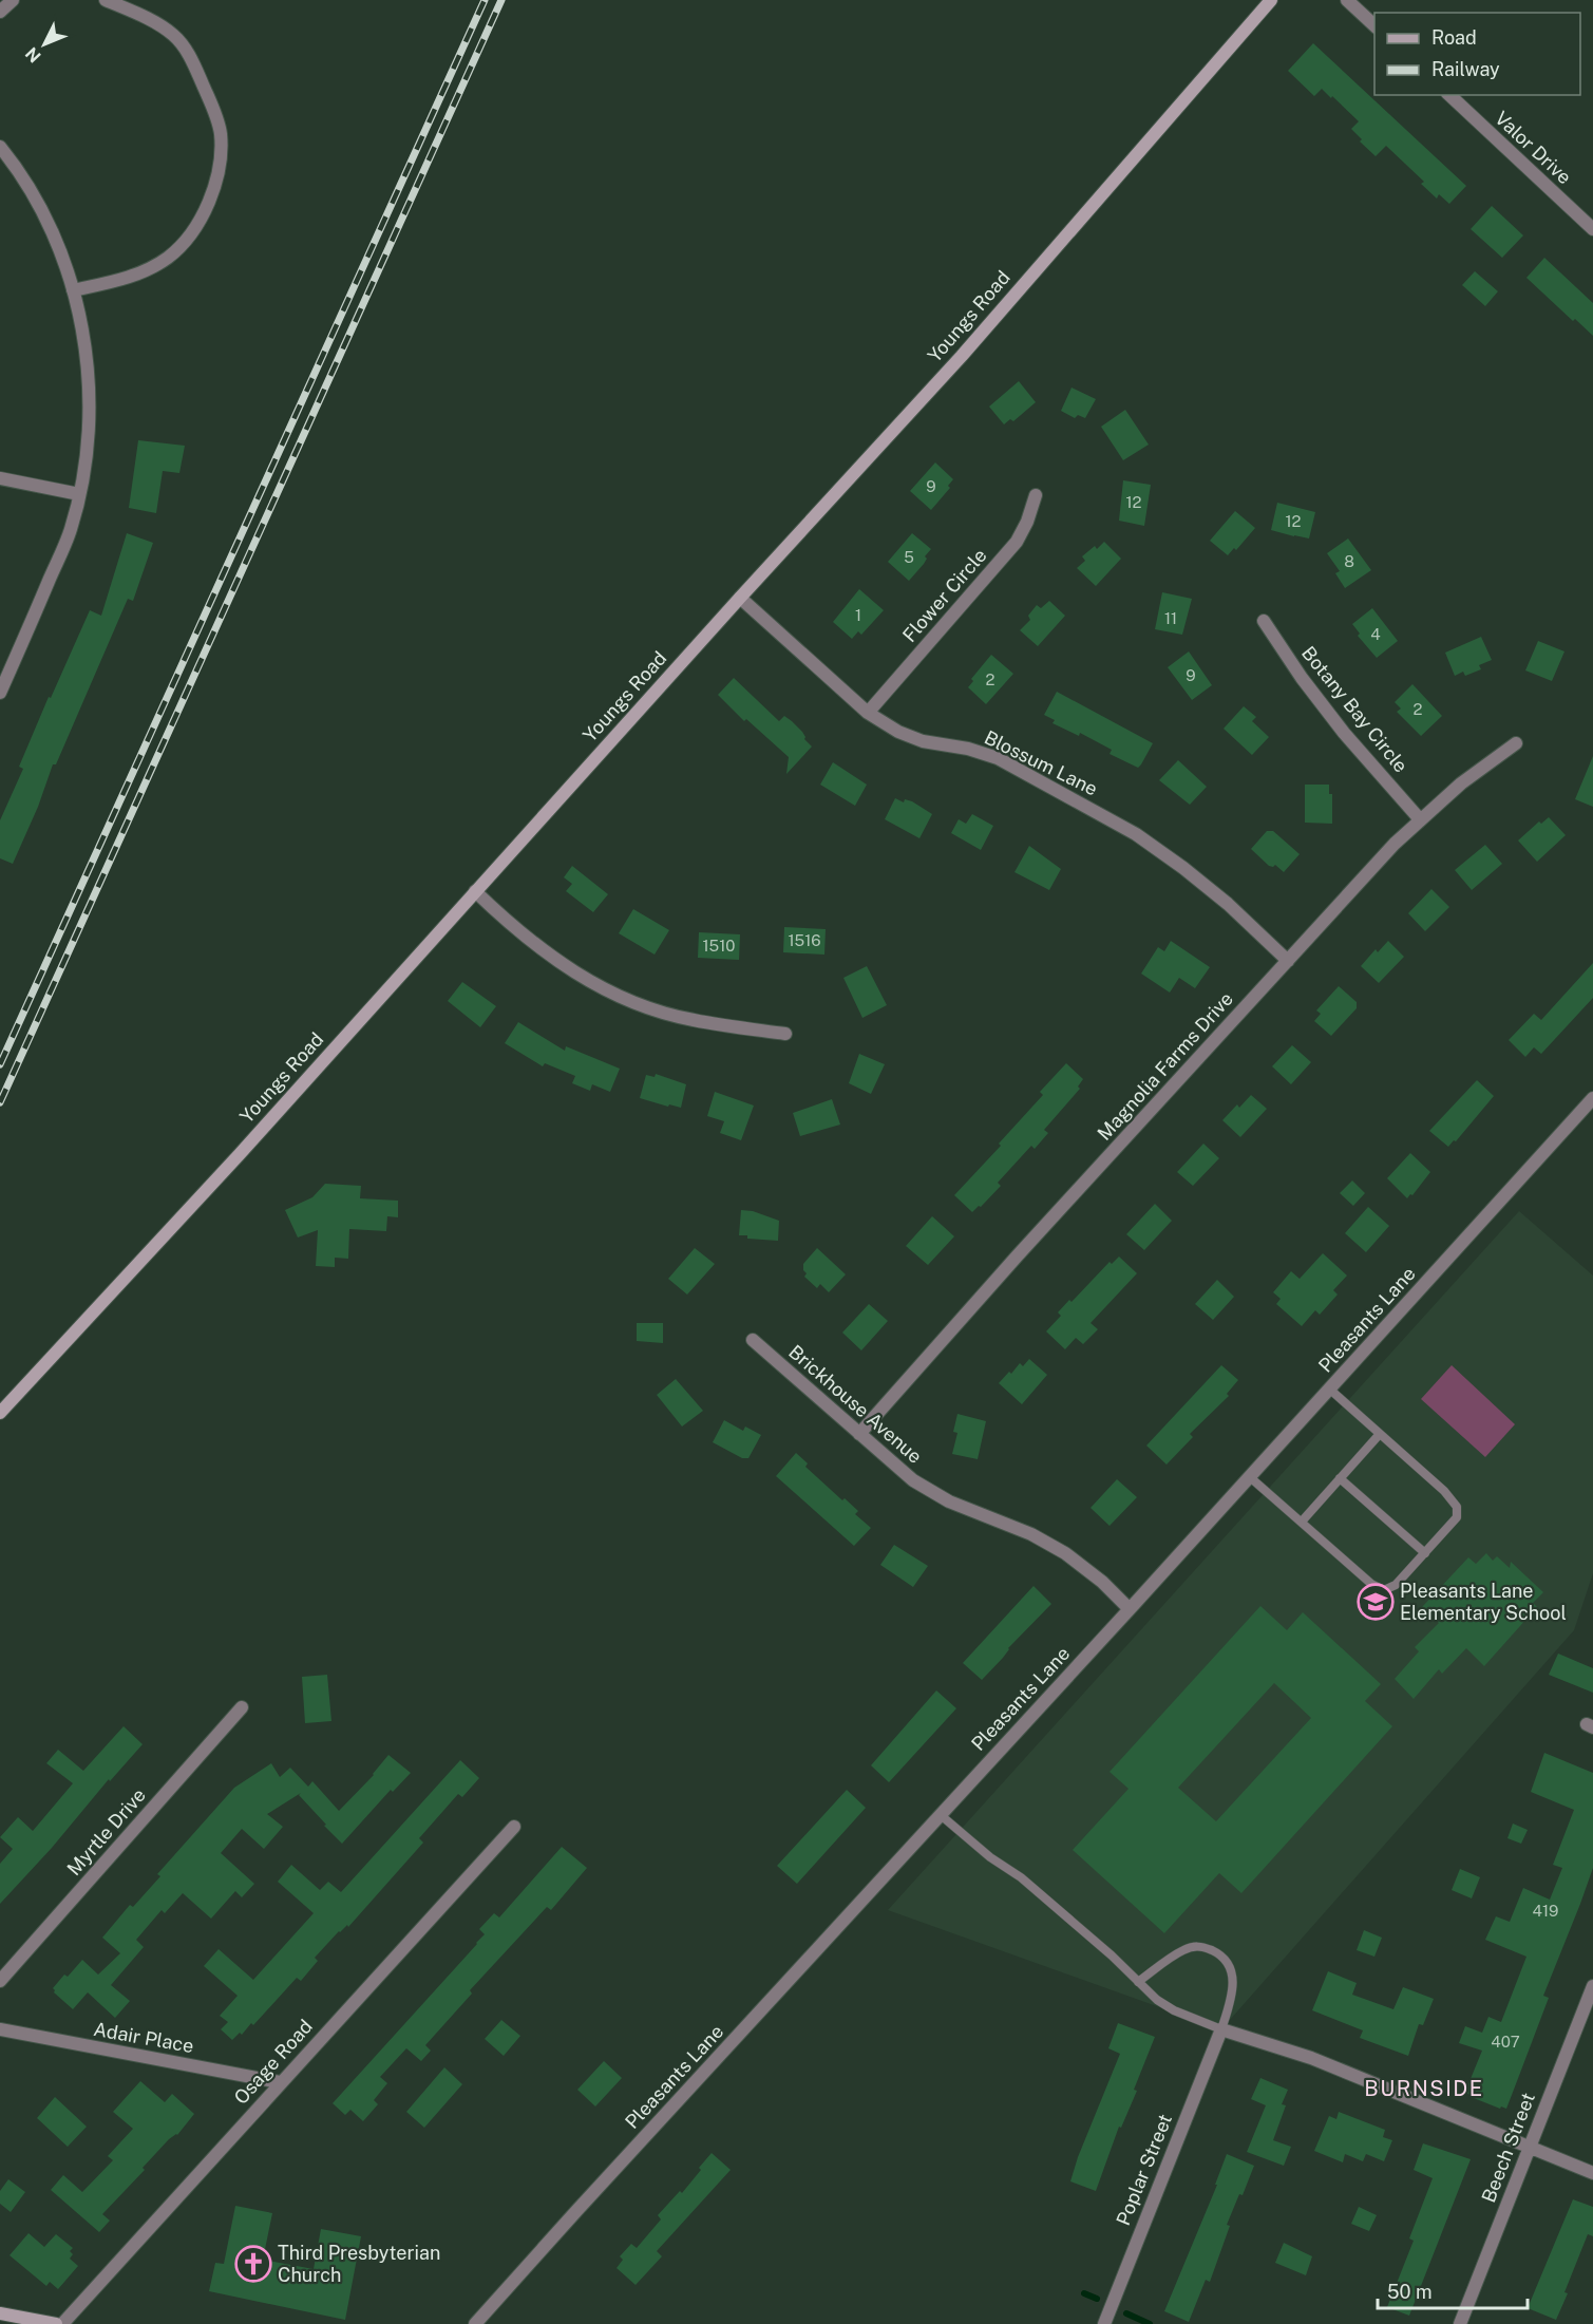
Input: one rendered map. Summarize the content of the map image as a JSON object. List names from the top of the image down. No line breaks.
{"streets":{"street":["Valor Drive","Youngs Road","Flower Circle","Botany Bay Circle","Blossum Lane","Magnolia Farms Drive","Pleasants Lane","Brickhouse Avenue","Myrtle Drive","Adair Place","Osage Road","Beech Street","Poplar Street"]},"crossings":[["Youngs Road","Blossum Lane"],["Flower Circle","Blossum Lane"],["Botany Bay Circle","Magnolia Farms Drive"],["Blossum Lane","Magnolia Farms Drive"],["Magnolia Farms Drive","Brickhouse Avenue"],["Pleasants Lane","Brickhouse Avenue"],["Adair Place","Osage Road"]],"districts":["BURNSIDE"],"places":{"school or university":["Pleasants Lane Elementary School"],"church":["Third Presbyterian Church"]},"house_numbers":["9","12","12","5","8","1","11","4","9","2","2","1516","1510","419","407"],"legend":["Road","Railway"],"scale_bar":"50 m","north":"bottom left"}
